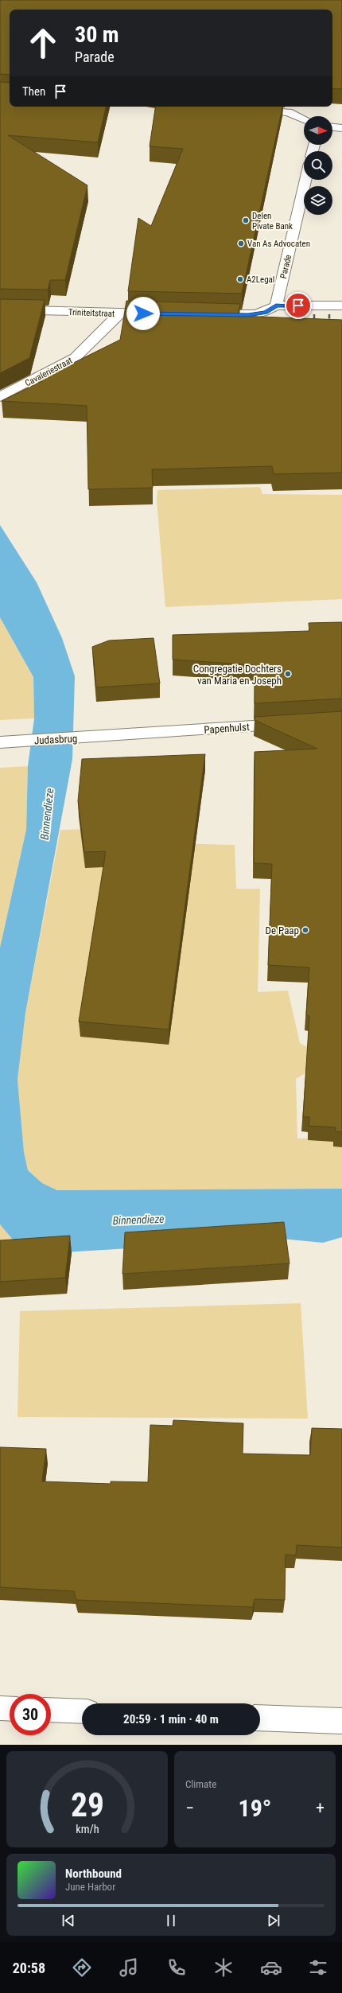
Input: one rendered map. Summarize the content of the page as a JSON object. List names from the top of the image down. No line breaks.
{"streets":{"street":["Parade","Triniteitstraat","Cavaleriestraat","Papenhulst","Judasbrug"]},"crossings":[["Triniteitstraat","Cavaleriestraat"],["Papenhulst","Judasbrug"]],"water":["Binnendieze"],"places":["Delen Pivate Bank","Van As Advocaten","A2Legal","Congregatie Dochters van Maria en Joseph","De Paap"],"north":"right","page":{"turn":["30 m","Parade"],"then":"Then","limit":"30","trip":"20:59 · 1 min · 40 m","tile":"Climate","heat":["−","19°","+"],"song":["Northbound","June Harbor"],"tabs":"20:58","gauge":["29","km/h"]}}
